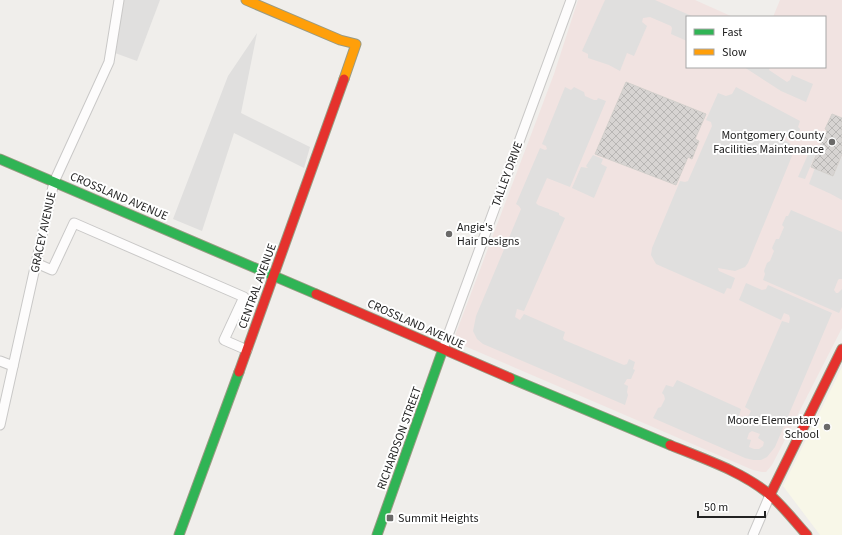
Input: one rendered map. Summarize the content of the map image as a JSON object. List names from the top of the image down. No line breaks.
{"streets":{"main road":["CROSSLAND AVENUE","CENTRAL AVENUE","RICHARDSON STREET"],"street":["TALLEY DRIVE","GRACEY AVENUE"]},"crossings":[["TALLEY DRIVE","CROSSLAND AVENUE"],["TALLEY DRIVE","RICHARDSON STREET"],["CROSSLAND AVENUE","GRACEY AVENUE"],["CROSSLAND AVENUE","CENTRAL AVENUE"],["CROSSLAND AVENUE","RICHARDSON STREET"]],"places":{"other":["Montgomery County Facilities Maintenance","Angie's Hair Designs","Moore Elementary School"],"transit":["Summit Heights"]},"legend":["Fast","Slow"],"scale_bar":"50 m"}
